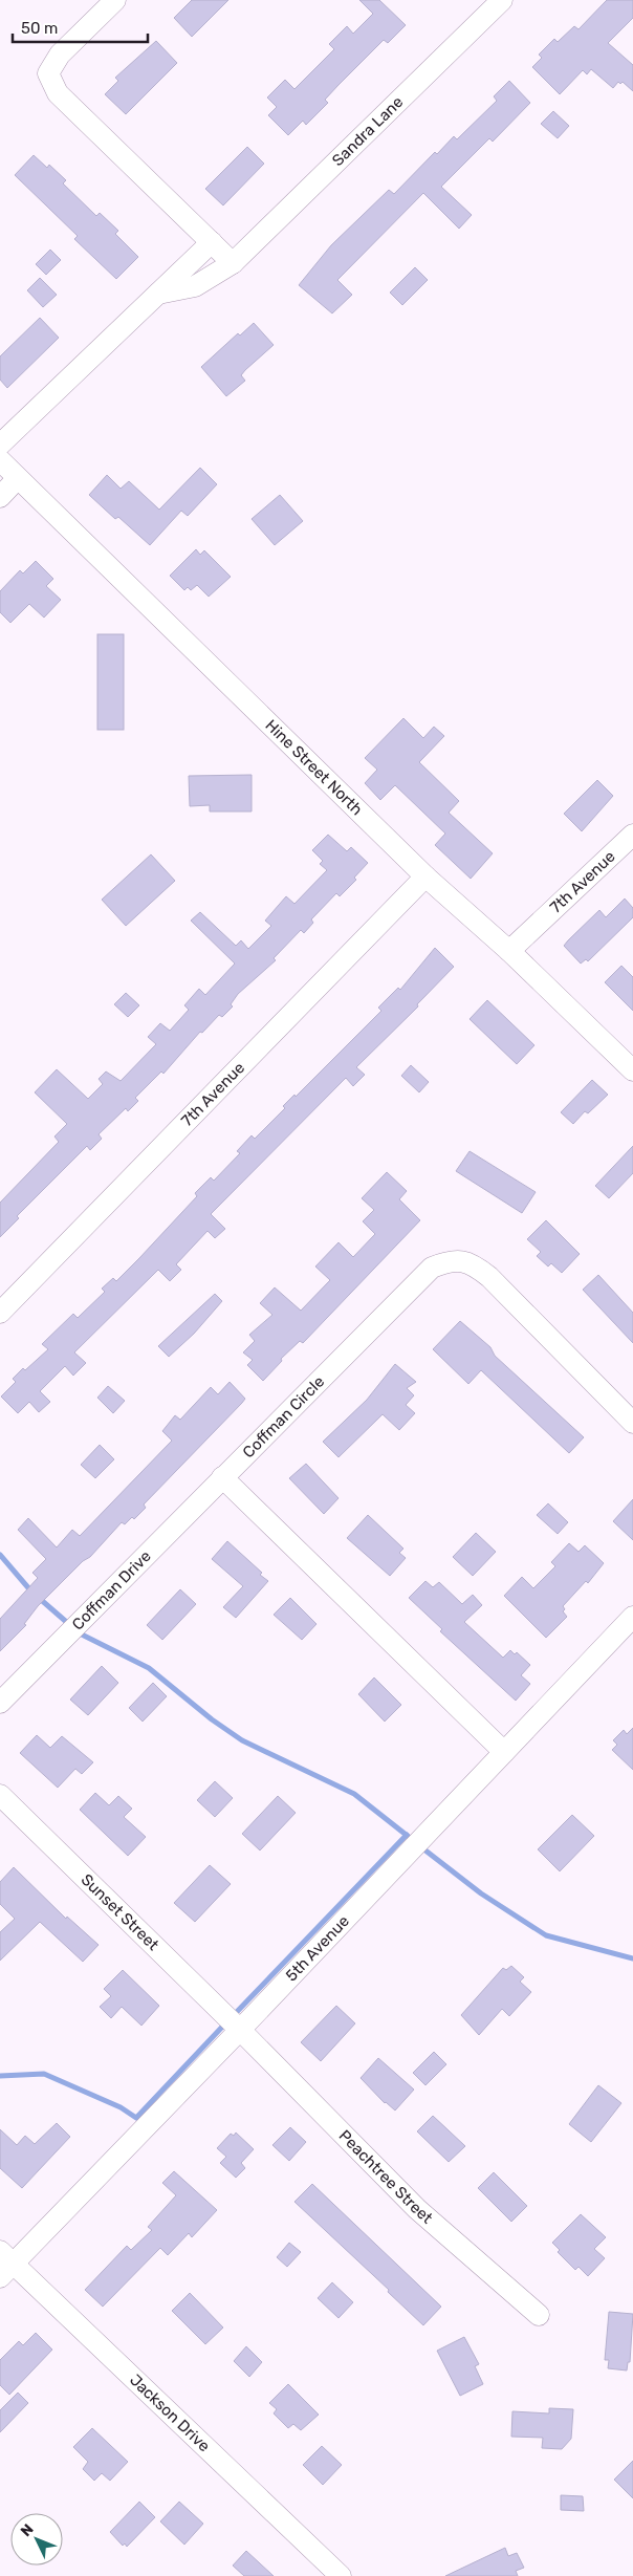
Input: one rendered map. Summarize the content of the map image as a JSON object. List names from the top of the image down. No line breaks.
{"streets":{"street":["Sandra Lane","Hine Street North","7th Avenue","Coffman Circle","Coffman Drive","Sunset Street","5th Avenue","Peachtree Street","Jackson Drive"]},"crossings":[["Hine Street North","7th Avenue"],["Coffman Circle","Coffman Drive"],["Sunset Street","5th Avenue"],["Sunset Street","Peachtree Street"],["5th Avenue","Peachtree Street"],["5th Avenue","Jackson Drive"]],"scale_bar":"50 m","north":"top left"}
